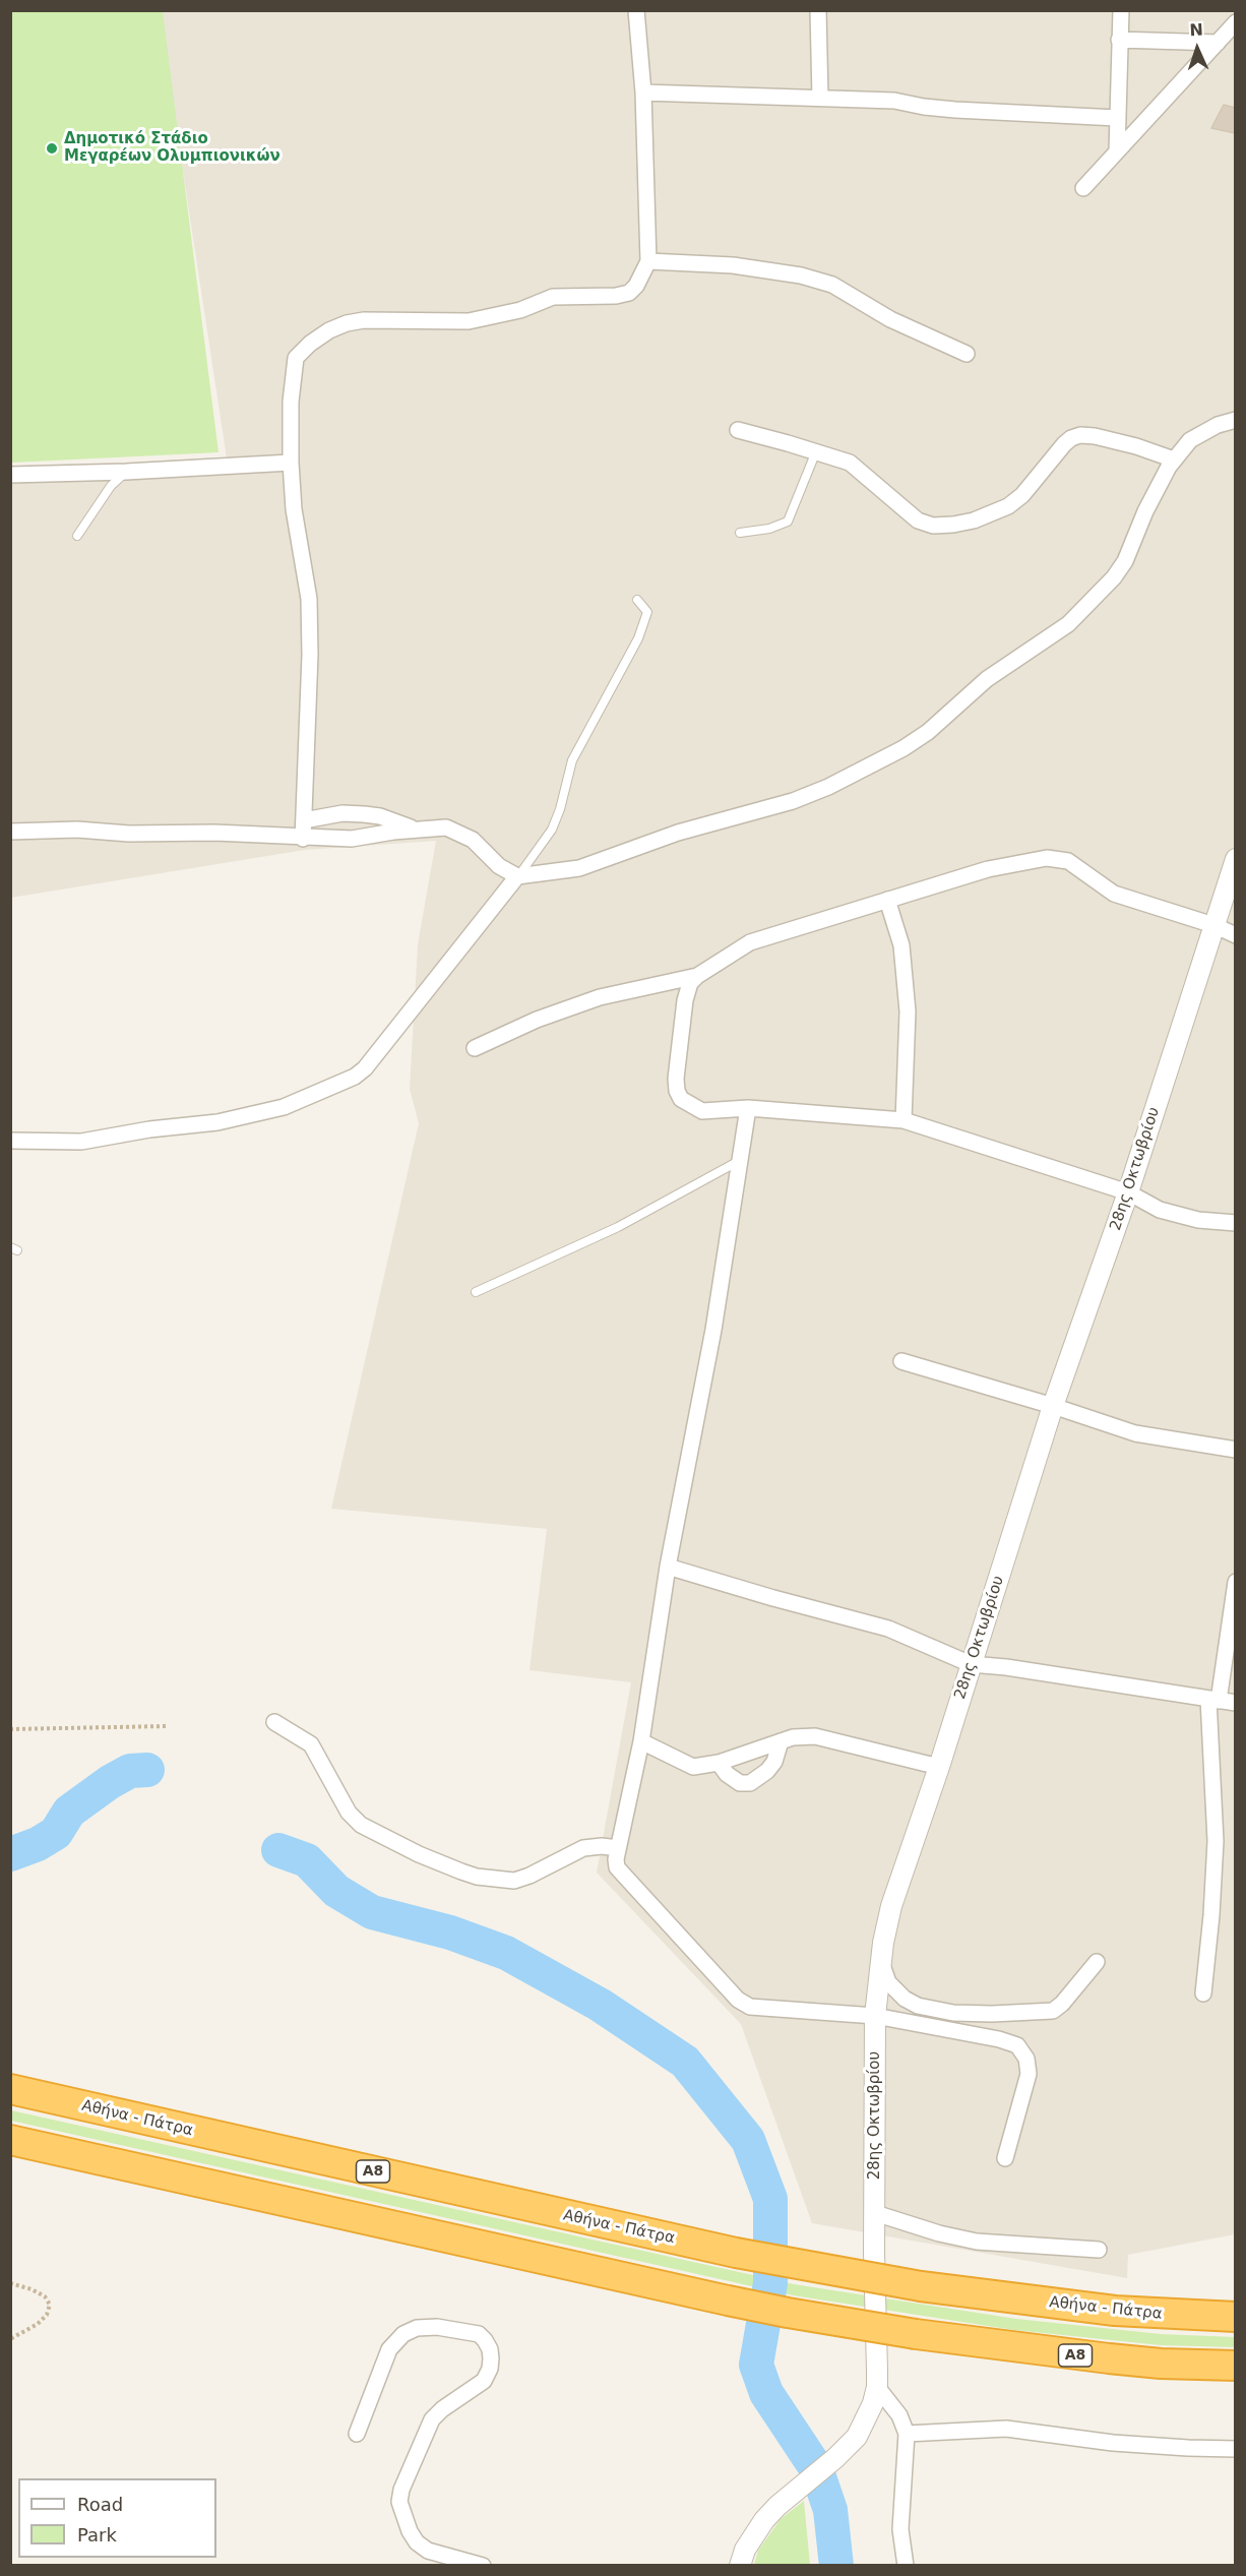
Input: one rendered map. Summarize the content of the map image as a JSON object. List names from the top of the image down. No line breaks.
{"streets":{"highway":["Αθήνα - Πάτρα","Α8"],"street":["28ης Οκτωβρίου"]},"places":["Δημοτικό Στάδιο Μεγαρέων Ολυμπιονικών"],"legend":["Road","Park"],"north":"top"}
